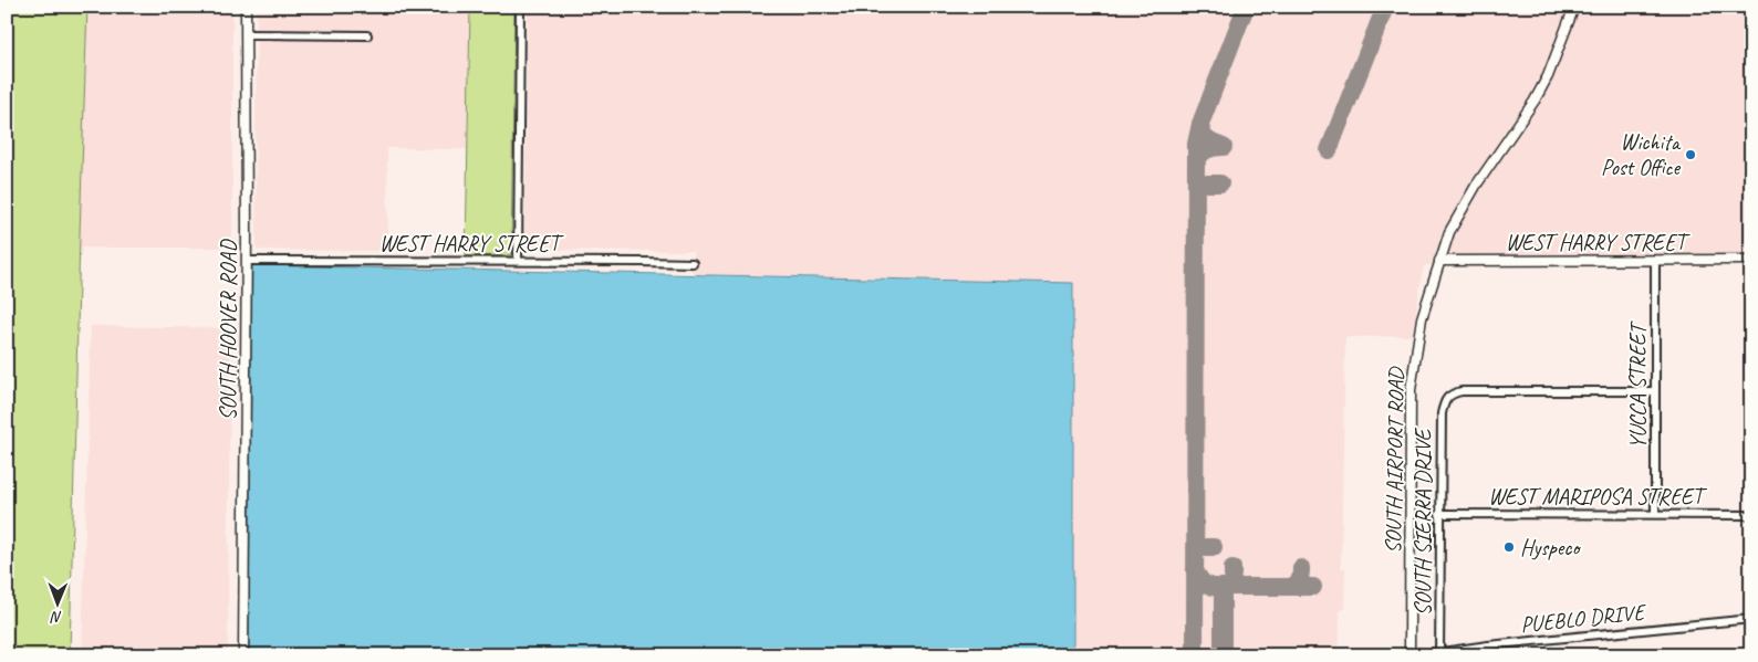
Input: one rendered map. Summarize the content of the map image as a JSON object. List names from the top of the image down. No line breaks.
{"streets":{"street":["WEST HARRY STREET","SOUTH HOOVER ROAD","YUCCA STREET","SOUTH AIRPORT ROAD","WEST MARIPOSA STREET","SOUTH SIERRA DRIVE","PUEBLO DRIVE"]},"crossings":[["WEST HARRY STREET","SOUTH HOOVER ROAD"],["WEST HARRY STREET","YUCCA STREET"],["WEST HARRY STREET","SOUTH AIRPORT ROAD"],["YUCCA STREET","WEST MARIPOSA STREET"],["YUCCA STREET","SOUTH SIERRA DRIVE"],["WEST MARIPOSA STREET","SOUTH SIERRA DRIVE"],["SOUTH SIERRA DRIVE","PUEBLO DRIVE"]],"places":["Wichita Post Office","Hyspeco"],"north":"bottom"}
